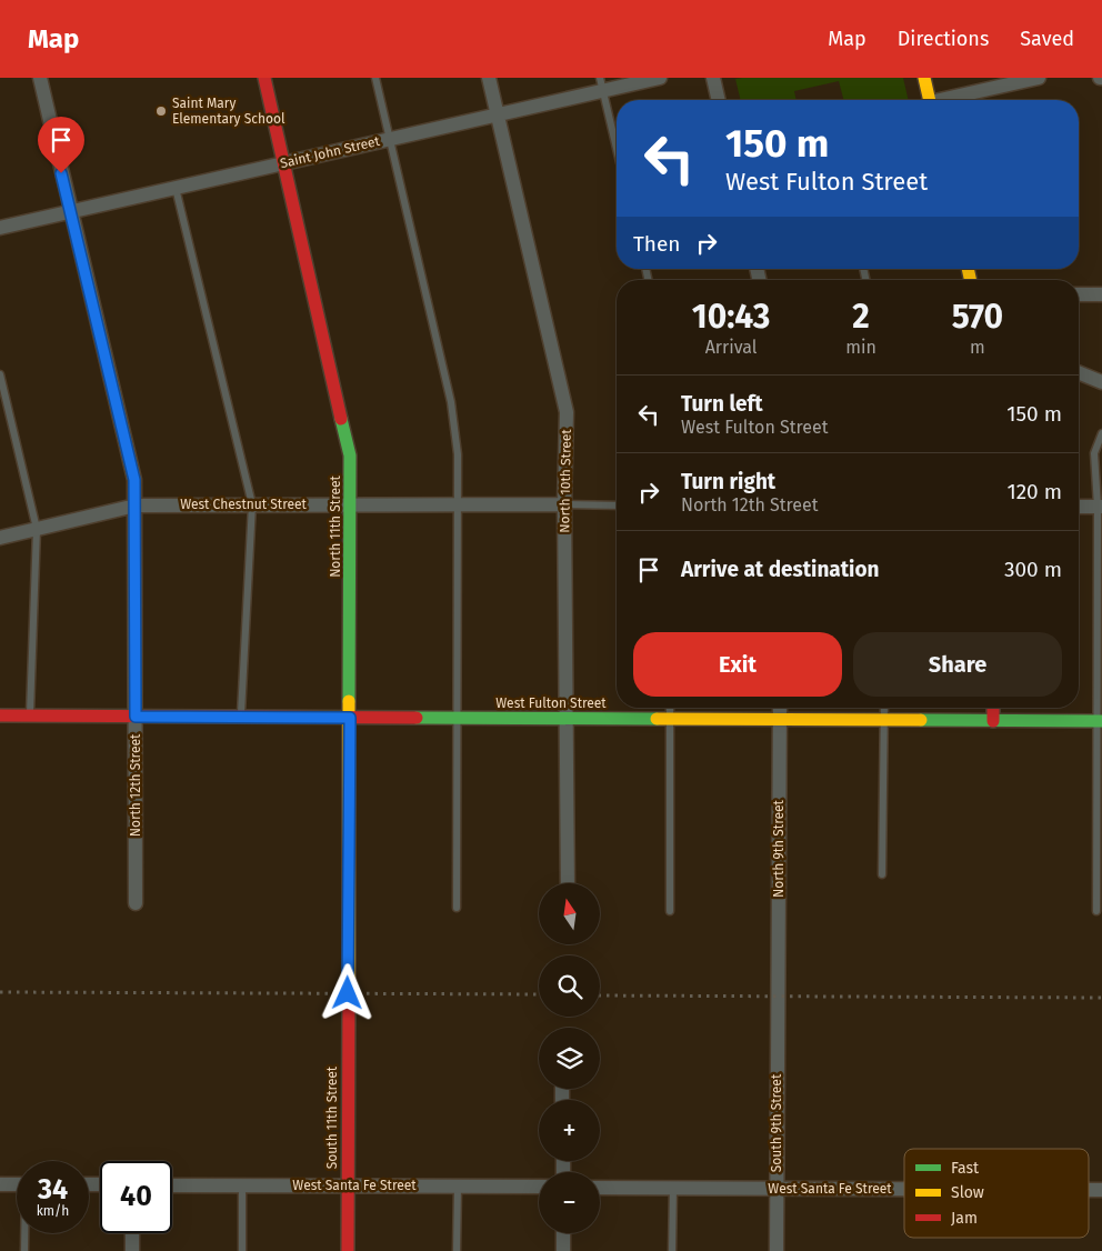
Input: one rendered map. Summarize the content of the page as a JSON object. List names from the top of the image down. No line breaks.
{"streets":{"street":["Saint John Street","North 10th Street","West Chestnut Street","North 11th Street","West Fulton Street","North 12th Street","North 9th Street","South 11th Street","South 9th Street","West Santa Fe Street"]},"crossings":[["Saint John Street","North 10th Street"],["Saint John Street","North 11th Street"],["Saint John Street","North 12th Street"],["North 10th Street","West Chestnut Street"],["North 10th Street","West Fulton Street"],["West Chestnut Street","North 11th Street"],["West Chestnut Street","North 12th Street"],["North 11th Street","West Fulton Street"],["North 11th Street","South 11th Street"],["West Fulton Street","North 12th Street"],["West Fulton Street","North 9th Street"],["North 9th Street","South 9th Street"],["South 11th Street","West Santa Fe Street"],["South 9th Street","West Santa Fe Street"]],"places":["Saint Mary Elementary School"],"legend":["Fast","Slow","Jam"],"north":"top","page":{"header":"Map","nav":["Map","Directions","Saved"],"turn":["150 m","West Fulton Street"],"then":"Then","eta":["10:43","Arrival","2","min","570","m"],"list":[{"name":"Turn left","note":"West Fulton Street","value":"150 m"},{"name":"Turn right","note":"North 12th Street","value":"120 m"},{"name":"Arrive at destination","value":"300 m"}],"buttons":["Exit","Share"],"map_buttons":["+","−"],"speed":"34 km/h","limit":"40"}}
